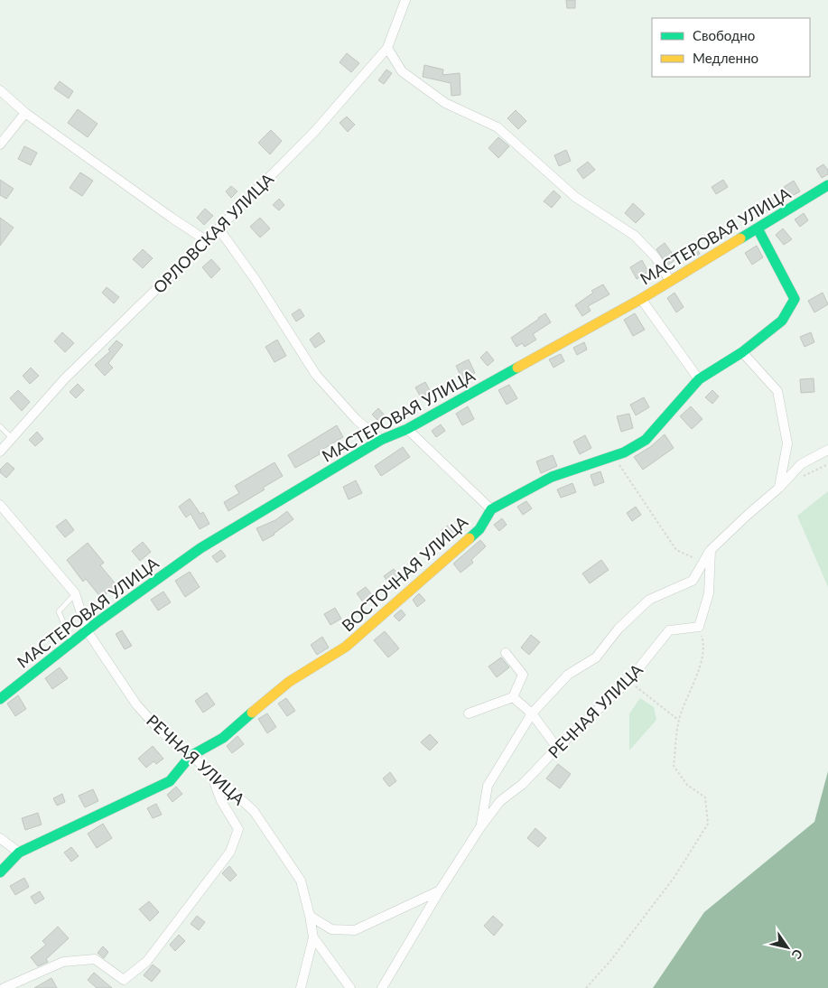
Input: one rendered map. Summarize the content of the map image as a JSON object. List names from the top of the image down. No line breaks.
{"streets":{"street":["ОРЛОВСКАЯ УЛИЦА","МАСТЕРОВАЯ УЛИЦА","ВОСТОЧНАЯ УЛИЦА","РЕЧНАЯ УЛИЦА"]},"crossings":[["МАСТЕРОВАЯ УЛИЦА","РЕЧНАЯ УЛИЦА"],["ВОСТОЧНАЯ УЛИЦА","РЕЧНАЯ УЛИЦА"]],"legend":["Свободно","Медленно"],"north":"bottom right"}
